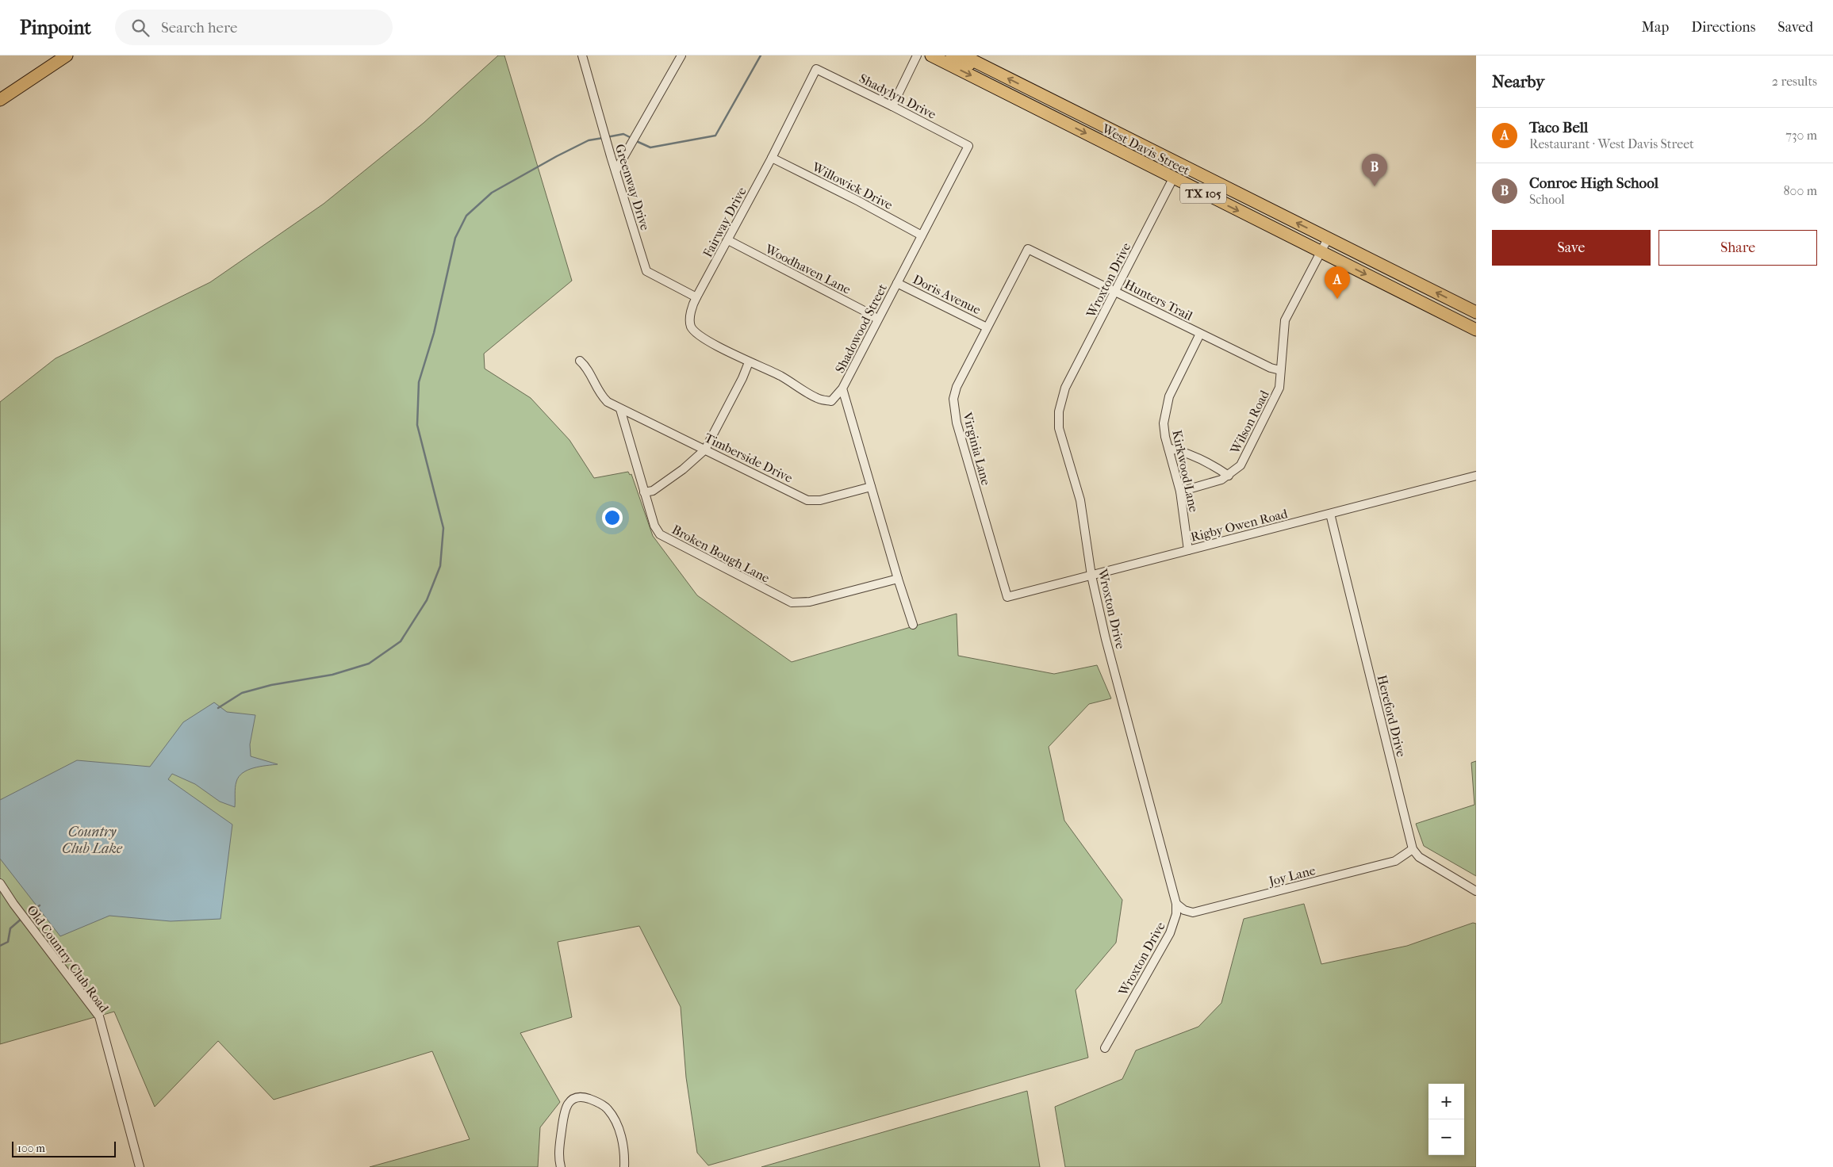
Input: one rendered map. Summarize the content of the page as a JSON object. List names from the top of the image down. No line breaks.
{"streets":{"main road":["West Davis Street","TX 105"],"street":["Shadylyn Drive","Willowick Drive","Greenway Drive","Fairway Drive","Woodhaven Lane","Wroxton Drive","Doris Avenue","Hunters Trail","Shadowood Street","Wilson Road","Virginia Lane","Timberside Drive","Kirkwood Lane","Rigby Owen Road","Broken Bough Lane","Hereford Drive","Joy Lane","Old Country Club Road"]},"crossings":[["Shadylyn Drive","Fairway Drive"],["Shadylyn Drive","Shadowood Street"],["West Davis Street","Wroxton Drive"],["West Davis Street","Wilson Road"],["Willowick Drive","Fairway Drive"],["Willowick Drive","Shadowood Street"],["Greenway Drive","Fairway Drive"],["Fairway Drive","Woodhaven Lane"],["Fairway Drive","Shadowood Street"],["Woodhaven Lane","Shadowood Street"],["Wroxton Drive","Hunters Trail"],["Wroxton Drive","Rigby Owen Road"],["Wroxton Drive","Joy Lane"],["Doris Avenue","Shadowood Street"],["Doris Avenue","Virginia Lane"],["Hunters Trail","Wilson Road"],["Hunters Trail","Virginia Lane"],["Hunters Trail","Kirkwood Lane"],["Shadowood Street","Timberside Drive"],["Shadowood Street","Broken Bough Lane"],["Wilson Road","Kirkwood Lane"],["Virginia Lane","Rigby Owen Road"],["Timberside Drive","Broken Bough Lane"],["Kirkwood Lane","Rigby Owen Road"],["Rigby Owen Road","Hereford Drive"],["Hereford Drive","Joy Lane"]],"water":["Country Club Lake"],"scale_bar":"100 m","page":{"header":"Pinpoint","search":"Search here","nav":["Map","Directions","Saved"],"heading":["Nearby","2 results"],"list":[{"mark":"A","name":"Taco Bell","note":"Restaurant · West Davis Street","value":"730 m"},{"mark":"B","name":"Conroe High School","note":"School","value":"800 m"}],"pins":["B","A"],"buttons":["Save","Share"],"map_buttons":["+","−"],"scale":"100 m"}}
